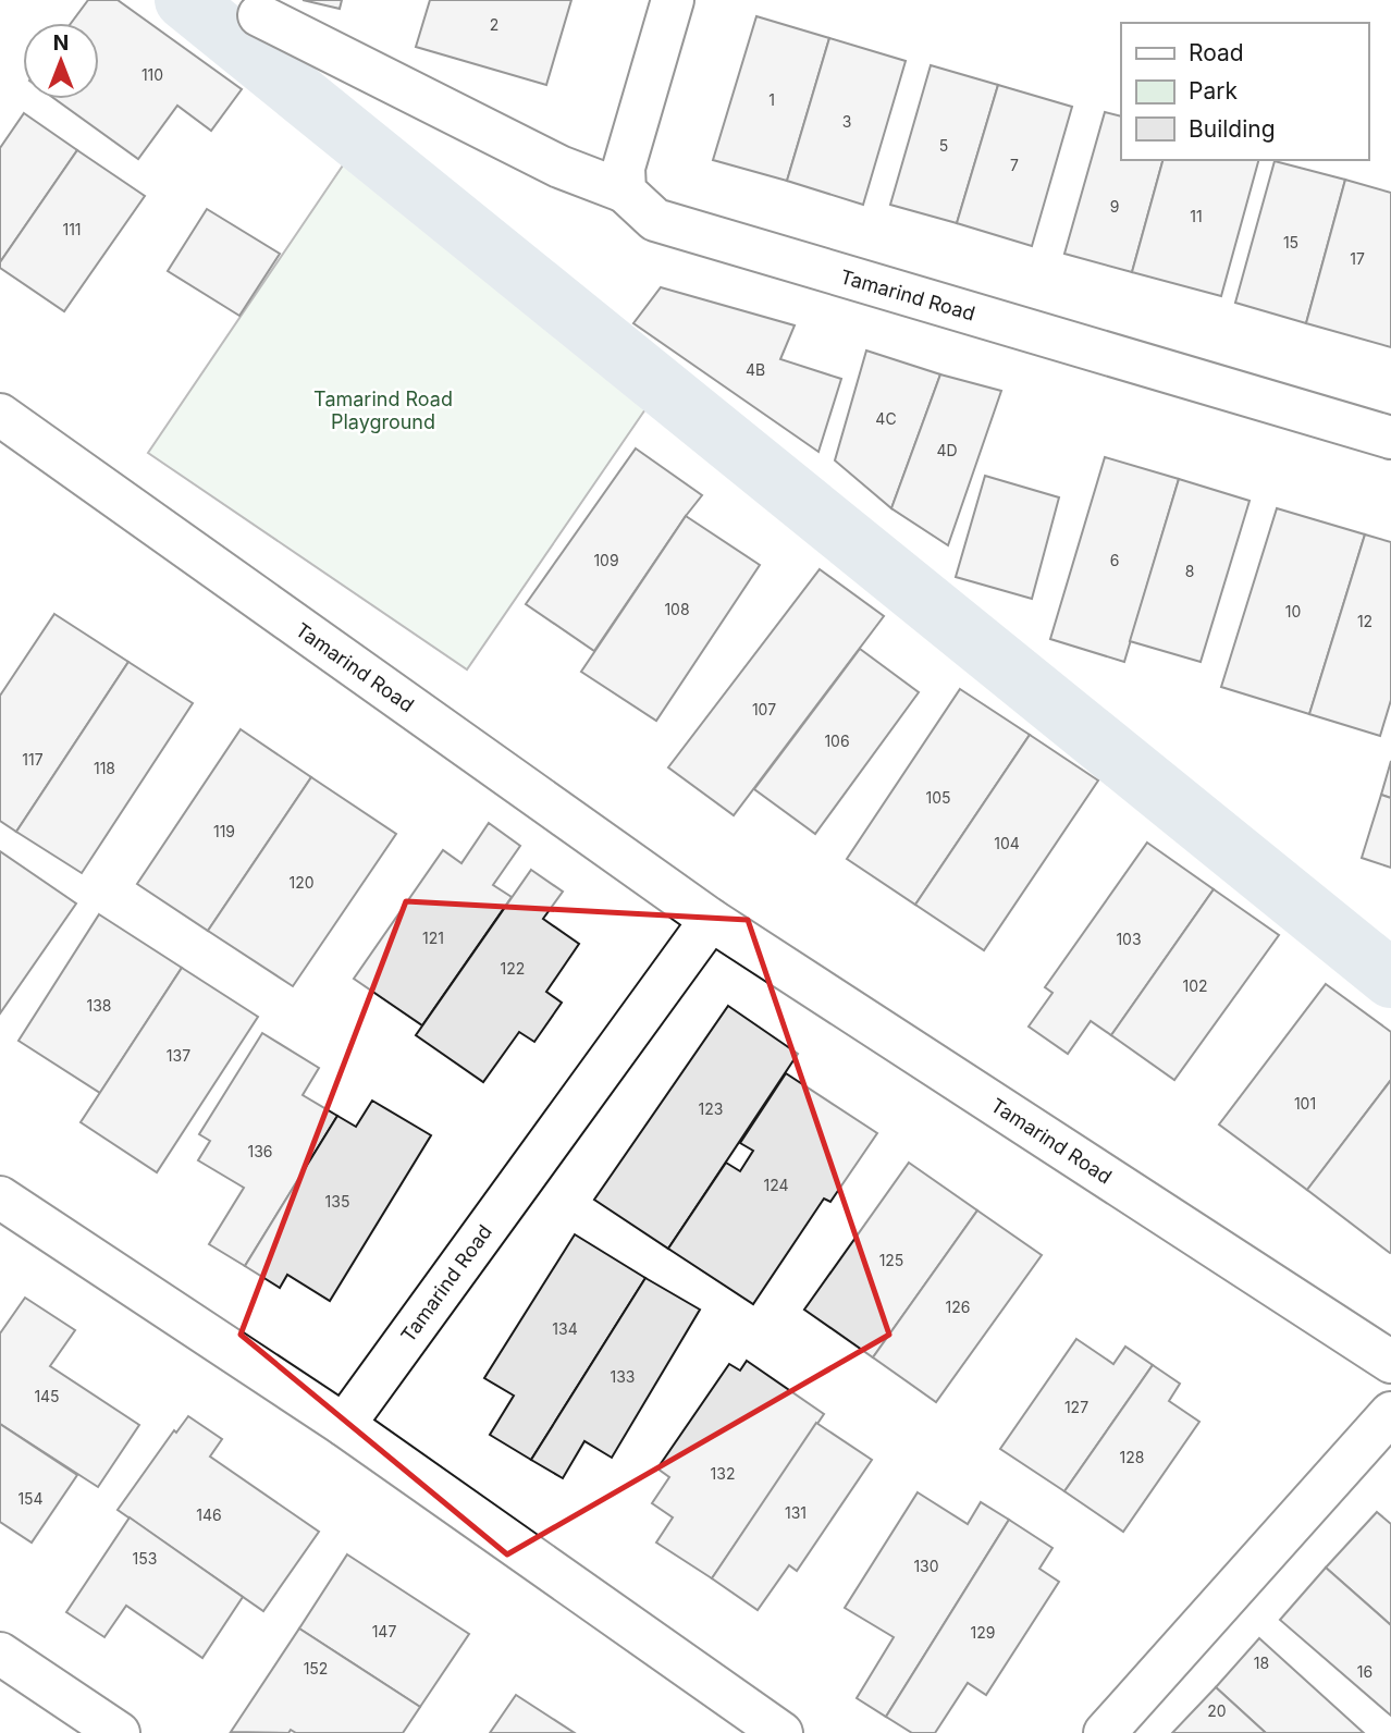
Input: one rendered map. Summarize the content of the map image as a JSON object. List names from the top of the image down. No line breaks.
{"streets":{"street":["Tamarind Road"]},"parks":["Tamarind Road Playground"],"house_numbers":["2","110","1","3","5","7","9","11","111","15","17","4B","4C","4D","109","6","8","108","10","12","107","106","117","118","105","119","104","120","121","103","122","102","138","137","101","123","136","124","135","125","126","134","133","145","127","128","132","154","131","146","153","130","147","129","18","152","16","20"],"legend":["Road","Park","Building"],"north":"top"}
